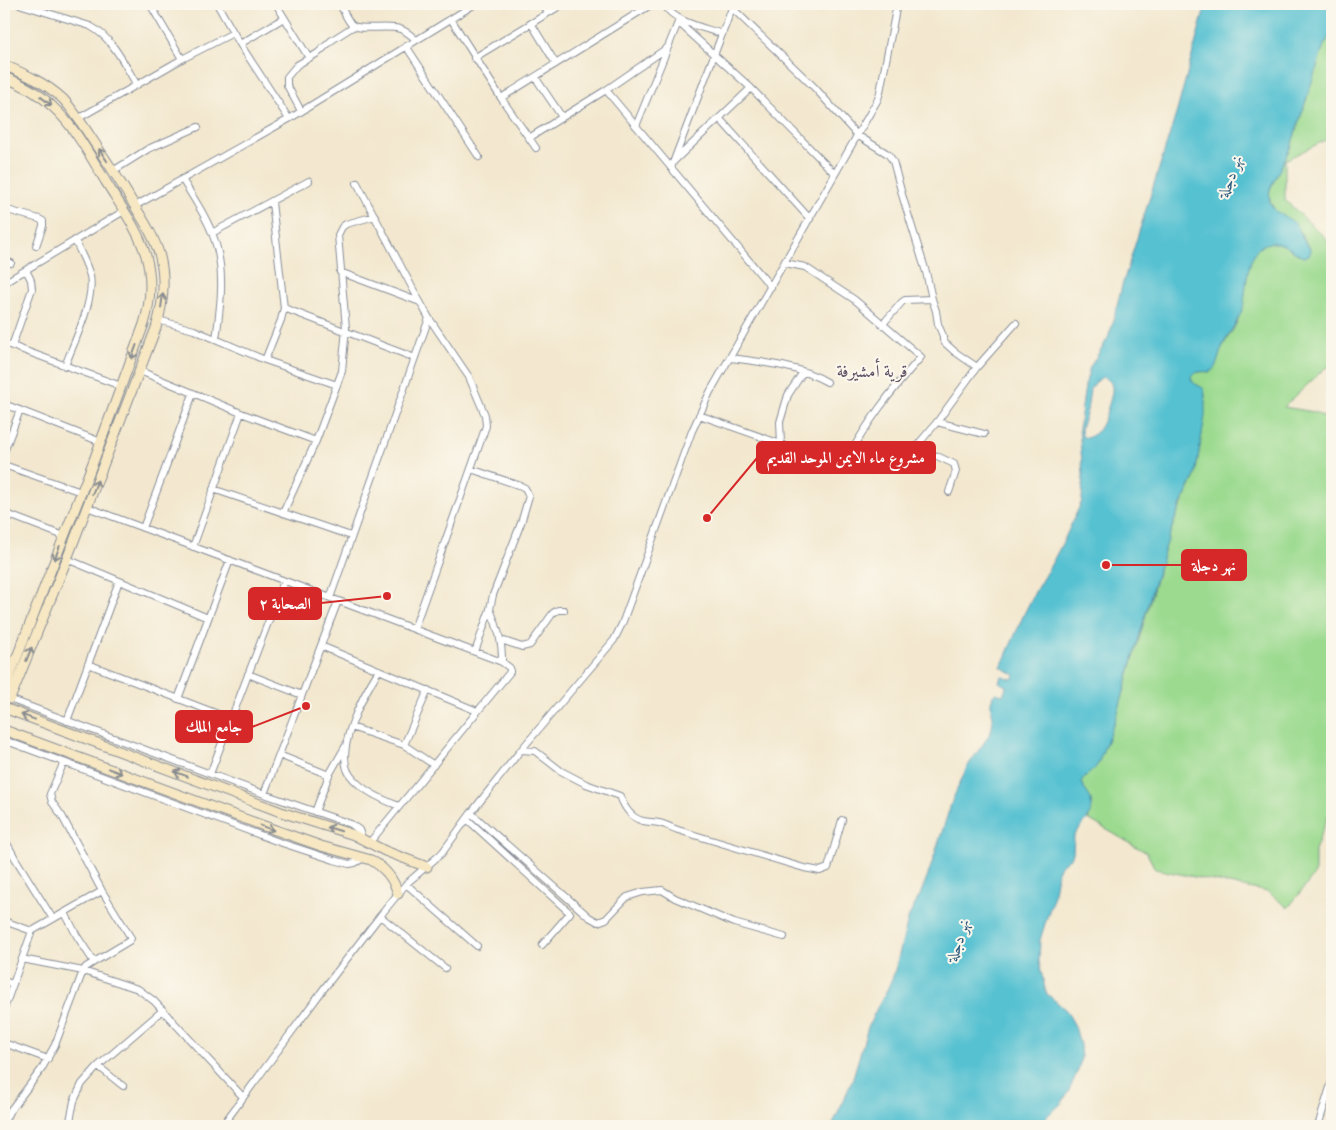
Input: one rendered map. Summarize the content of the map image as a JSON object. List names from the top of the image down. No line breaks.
{"districts":["قرية أمشيرفة"],"water":["نهر دجلة"],"places":["مشروع ماء الايمن الموحد القديم","نهر دجلة","الصحابة ٢","جامع الملك"]}
